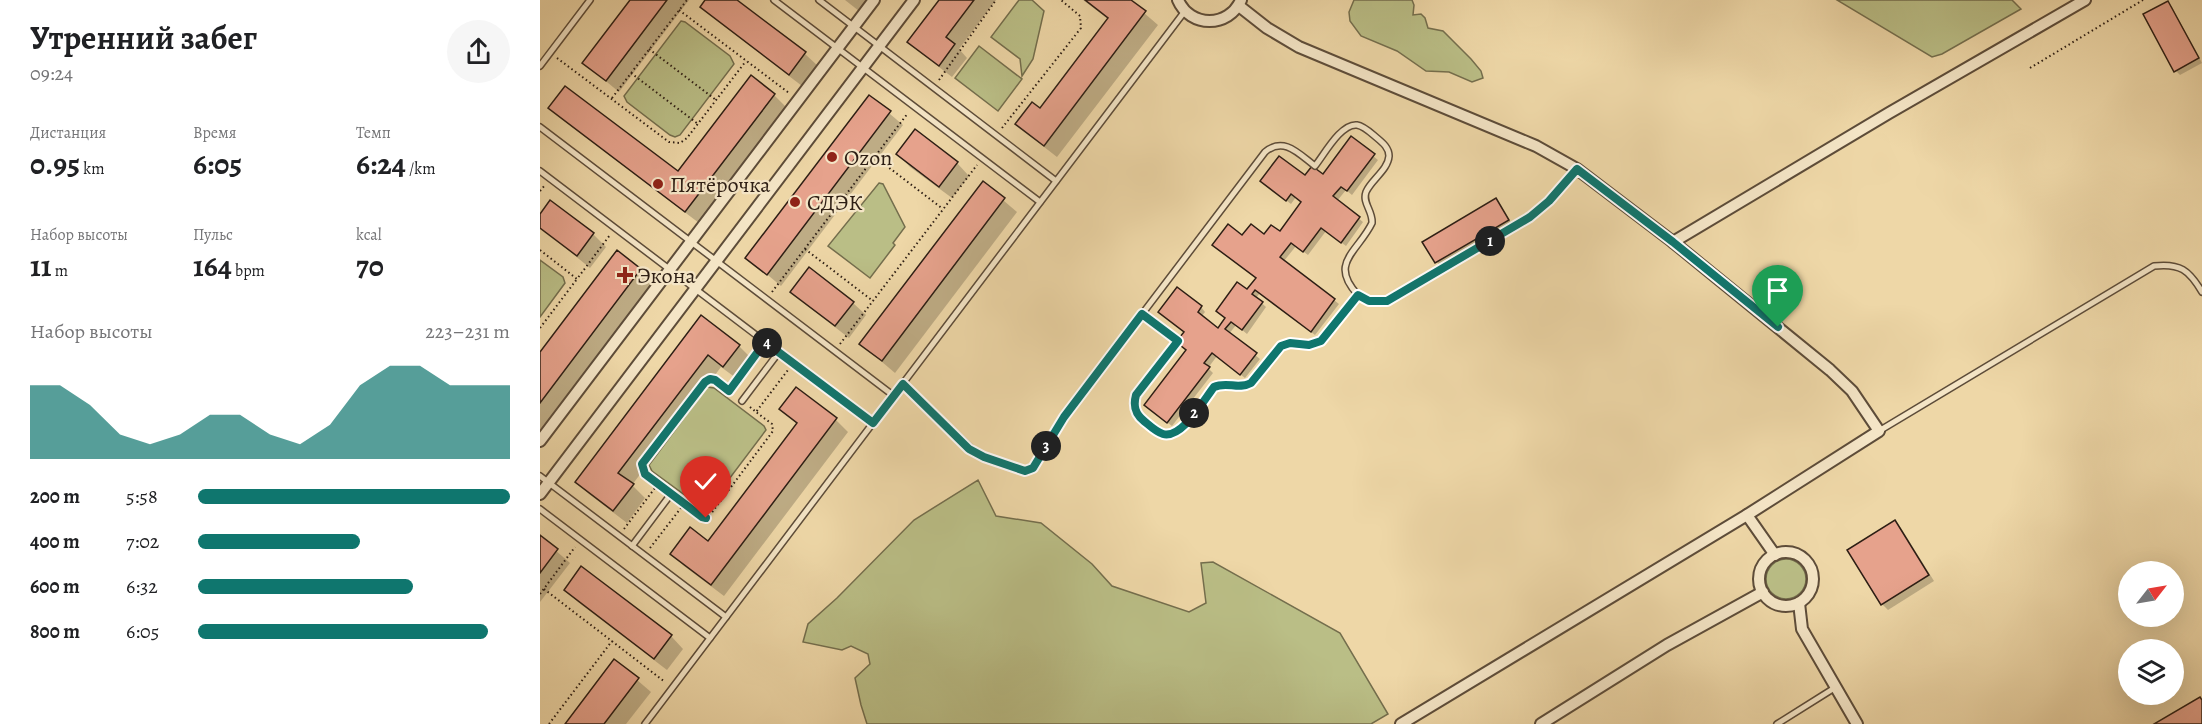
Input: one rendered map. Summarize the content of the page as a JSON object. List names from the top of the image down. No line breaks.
{"places":{"other":["Ozon","Пятёрочка","СДЭК"],"health":["Экона"]},"north":"top right","page":{"heading":["Утренний забег","09:24"],"stats":[["Дистанция","0.95 km"],["Время","6:05"],["Темп","6:24 /km"],["Набор высоты","11 m"],["Пульс","164 bpm"],["kcal","70"]],"pins":["1","4","2","3"],"chart":["Набор высоты","223–231 m"],"list":[{"name":"200 m","note":"5:58"},{"name":"400 m","note":"7:02"},{"name":"600 m","note":"6:32"},{"name":"800 m","note":"6:05"}]}}
